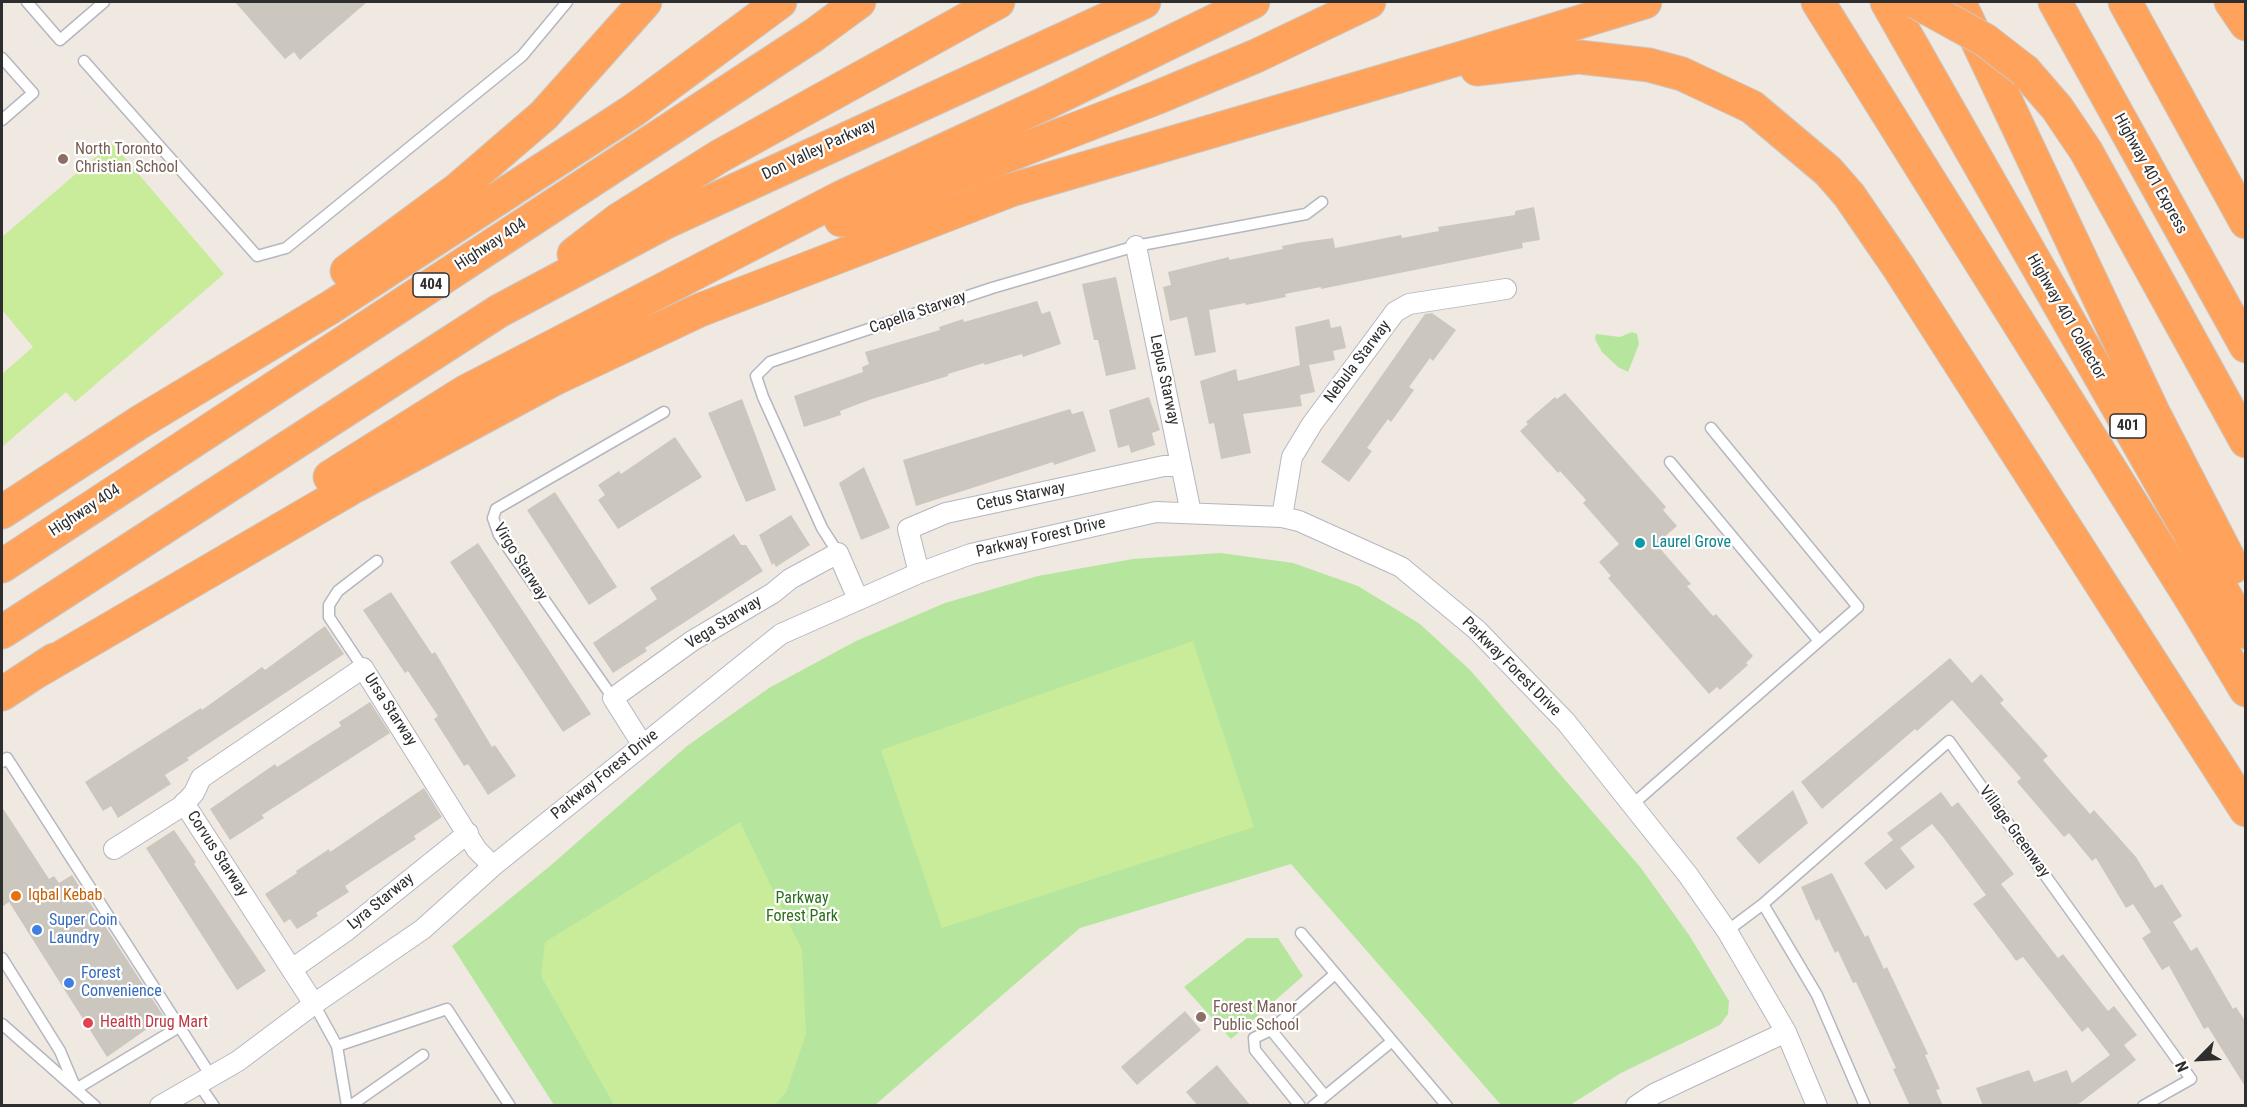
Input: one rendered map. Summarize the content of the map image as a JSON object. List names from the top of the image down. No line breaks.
{"streets":{"highway":["Don Valley Parkway","Highway 401 Express","Highway 404","404","Highway 401 Collector","401"],"street":["Capella Starway","Nebula Starway","Lepus Starway","Cetus Starway","Parkway Forest Drive","Virgo Starway","Vega Starway","Ursa Starway","Corvus Starway","Lyra Starway"],"lane":["Village Greenway"]},"crossings":[["Capella Starway","Lepus Starway"],["Capella Starway","Parkway Forest Drive"],["Capella Starway","Vega Starway"],["Nebula Starway","Parkway Forest Drive"],["Lepus Starway","Cetus Starway"],["Lepus Starway","Parkway Forest Drive"],["Cetus Starway","Parkway Forest Drive"],["Parkway Forest Drive","Virgo Starway"],["Parkway Forest Drive","Ursa Starway"],["Parkway Forest Drive","Village Greenway"],["Parkway Forest Drive","Corvus Starway"],["Virgo Starway","Vega Starway"],["Ursa Starway","Corvus Starway"],["Ursa Starway","Lyra Starway"],["Corvus Starway","Lyra Starway"]],"parks":["Parkway Forest Park"],"places":["North Toronto Christian School","Laurel Grove","Iqbal Kebab","Super Coin Laundry","Forest Convenience","Forest Manor Public School","Health Drug Mart"],"north":"bottom left"}
